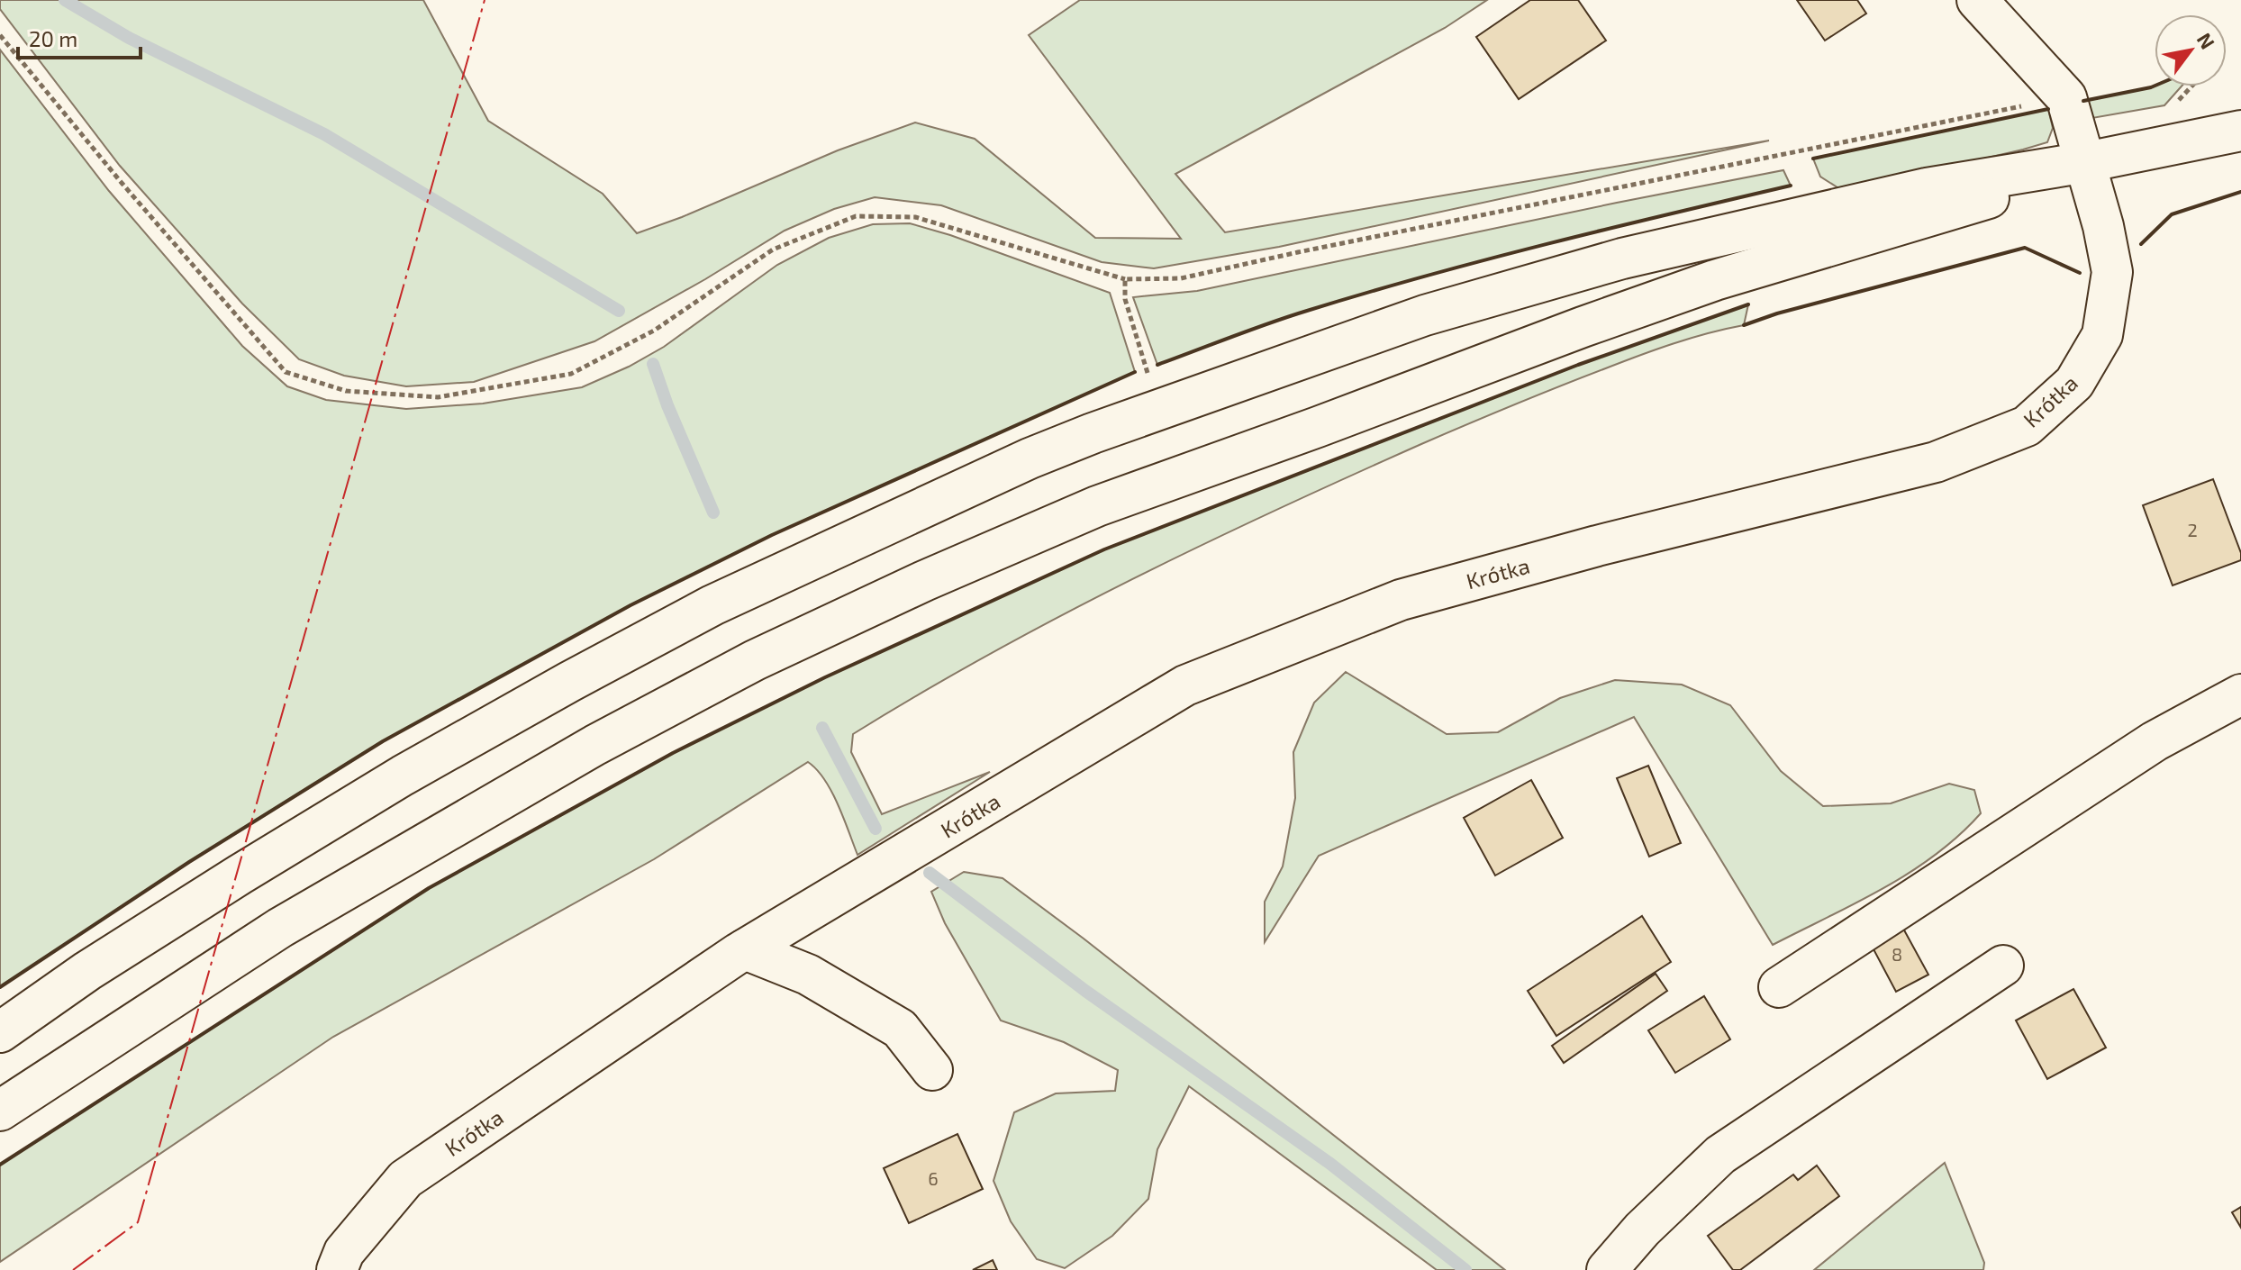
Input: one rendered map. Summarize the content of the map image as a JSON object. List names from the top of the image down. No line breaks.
{"streets":{"main road":["Krótka"]},"house_numbers":["2","8","6"],"scale_bar":"20 m","north":"top right"}
